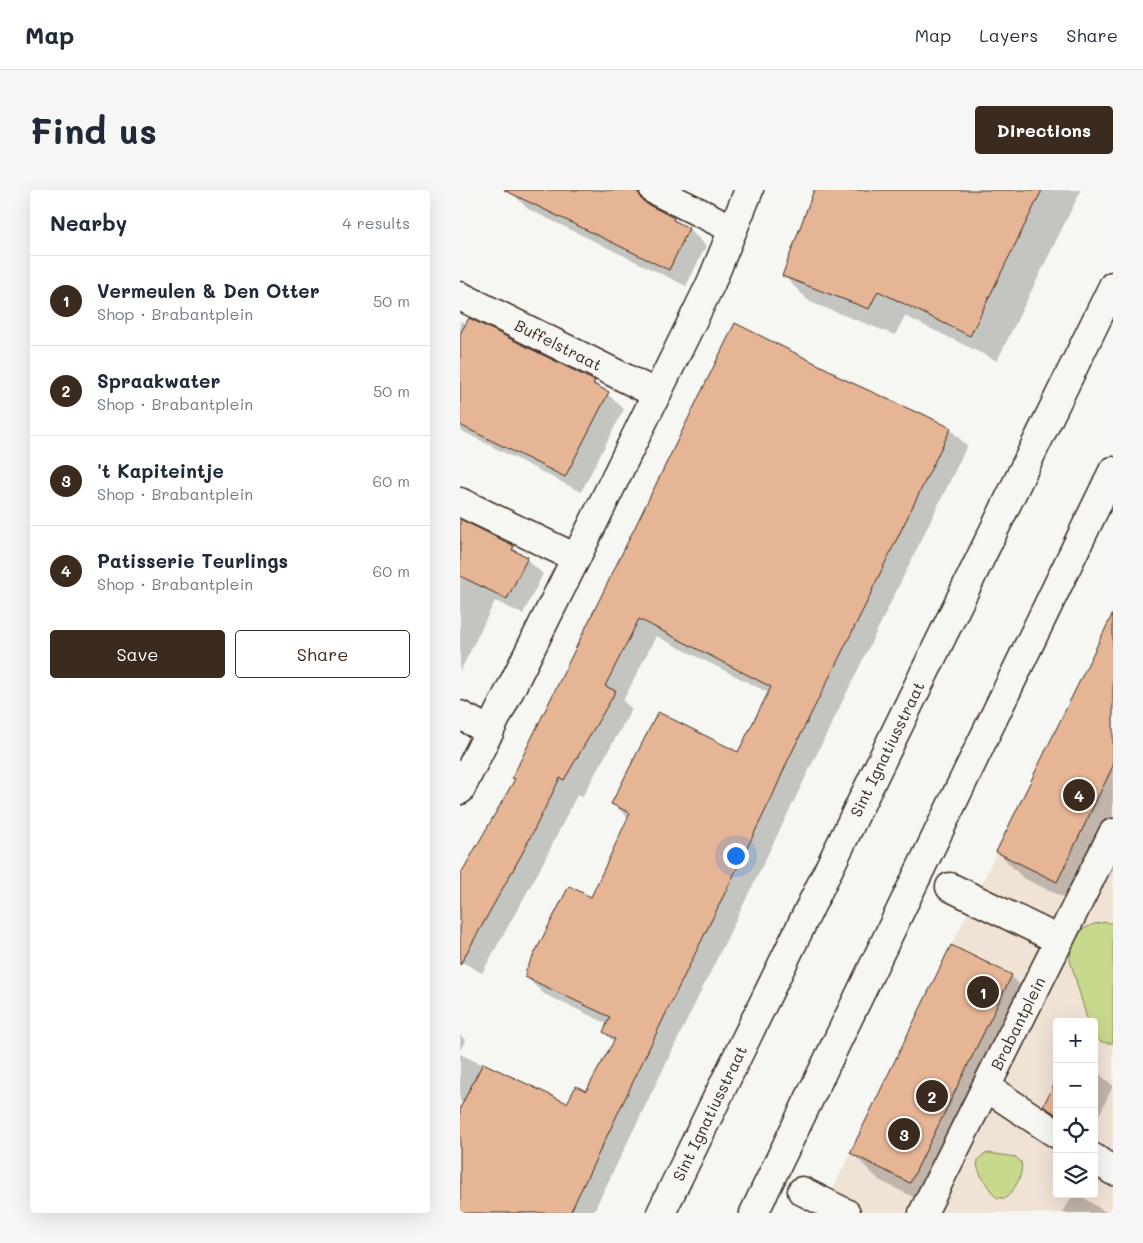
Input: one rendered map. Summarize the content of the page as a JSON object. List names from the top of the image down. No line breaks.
{"streets":{"street":["Buffelstraat","Sint Ignatiusstraat","Brabantplein"]},"page":{"header":"Map","nav":["Map","Layers","Share"],"buttons":["Directions",["Save","Share"]],"title":"Find us","heading":["Nearby","4 results"],"list":[{"mark":"1","name":"Vermeulen & Den Otter","note":"Shop · Brabantplein","value":"50 m"},{"mark":"2","name":"Spraakwater","note":"Shop · Brabantplein","value":"50 m"},{"mark":"3","name":"'t Kapiteintje","note":"Shop · Brabantplein","value":"60 m"},{"mark":"4","name":"Patisserie Teurlings","note":"Shop · Brabantplein","value":"60 m"}],"pins":["4","1","2","3"],"map_buttons":["+","−"]}}
